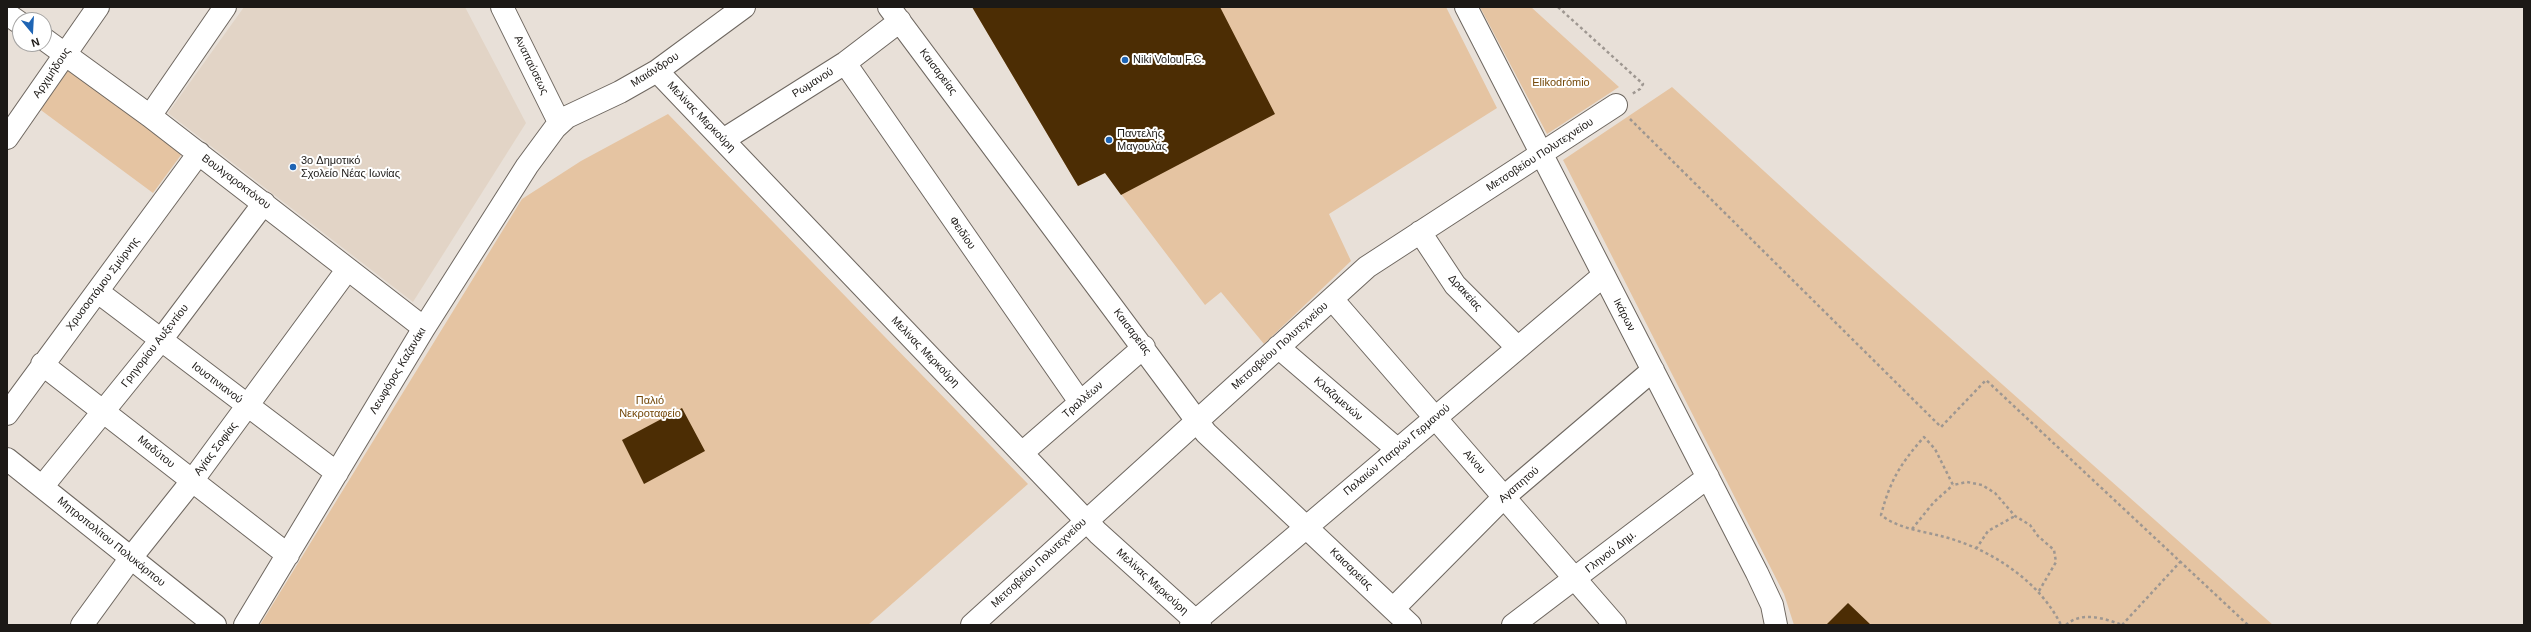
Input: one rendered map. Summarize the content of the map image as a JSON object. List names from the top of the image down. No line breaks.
{"streets":{"street":["Αναπαύσεως","Μαιάνδρου","Καισαρείας","Αρχιμήδους","Ρωμανού","Μελίνας Μερκούρη","Μετσοβείου Πολυτεχνείου","Βουλγαροκτόνου","Φειδίου","Χρυσοστόμου Σμύρνης","Δρακείας","Ικάρων","Γρηγορίου Αυξεντίου","Λεωφόρος Καζανάκι","Ιουστινιανού","Κλαζομενών","Τραλλέων","Αγίας Σοφίας","Παλαιών Πατρών Γερμανού","Μαδύτου","Αίνου","Αγαπητού","Μητροπολίτου Πολυκάρπου","Γληνού Δημ."]},"crossings":[["Αναπαύσεως","Μαιάνδρου"],["Αναπαύσεως","Λεωφόρος Καζανάκι"],["Μαιάνδρου","Μελίνας Μερκούρη"],["Μαιάνδρου","Λεωφόρος Καζανάκι"],["Καισαρείας","Ρωμανού"],["Καισαρείας","Μετσοβείου Πολυτεχνείου"],["Καισαρείας","Τραλλέων"],["Καισαρείας","Παλαιών Πατρών Γερμανού"],["Καισαρείας","Αγαπητού"],["Αρχιμήδους","Βουλγαροκτόνου"],["Ρωμανού","Μελίνας Μερκούρη"],["Ρωμανού","Φειδίου"],["Μελίνας Μερκούρη","Μετσοβείου Πολυτεχνείου"],["Μελίνας Μερκούρη","Τραλλέων"],["Μελίνας Μερκούρη","Παλαιών Πατρών Γερμανού"],["Μετσοβείου Πολυτεχνείου","Δρακείας"],["Μετσοβείου Πολυτεχνείου","Ικάρων"],["Μετσοβείου Πολυτεχνείου","Κλαζομενών"],["Μετσοβείου Πολυτεχνείου","Αίνου"],["Βουλγαροκτόνου","Χρυσοστόμου Σμύρνης"],["Βουλγαροκτόνου","Γρηγορίου Αυξεντίου"],["Βουλγαροκτόνου","Λεωφόρος Καζανάκι"],["Βουλγαροκτόνου","Αγίας Σοφίας"],["Φειδίου","Τραλλέων"],["Χρυσοστόμου Σμύρνης","Ιουστινιανού"],["Χρυσοστόμου Σμύρνης","Μαδύτου"],["Δρακείας","Παλαιών Πατρών Γερμανού"],["Ικάρων","Παλαιών Πατρών Γερμανού"],["Ικάρων","Αγαπητού"],["Ικάρων","Γληνού Δημ."],["Γρηγορίου Αυξεντίου","Ιουστινιανού"],["Γρηγορίου Αυξεντίου","Μαδύτου"],["Γρηγορίου Αυξεντίου","Μητροπολίτου Πολυκάρπου"],["Λεωφόρος Καζανάκι","Ιουστινιανού"],["Λεωφόρος Καζανάκι","Μαδύτου"],["Ιουστινιανού","Αγίας Σοφίας"],["Κλαζομενών","Παλαιών Πατρών Γερμανού"],["Αγίας Σοφίας","Μαδύτου"],["Αγίας Σοφίας","Μητροπολίτου Πολυκάρπου"],["Παλαιών Πατρών Γερμανού","Αίνου"],["Αίνου","Αγαπητού"],["Αίνου","Γληνού Δημ."]],"parks":["Elikodrómio","Παλιό Νεκροταφείο"],"places":["Niki Volou F.C.","Παντελής Μαγουλάς","3ο Δημοτικό Σχολείο Νέας Ιωνίας"],"north":"bottom"}
